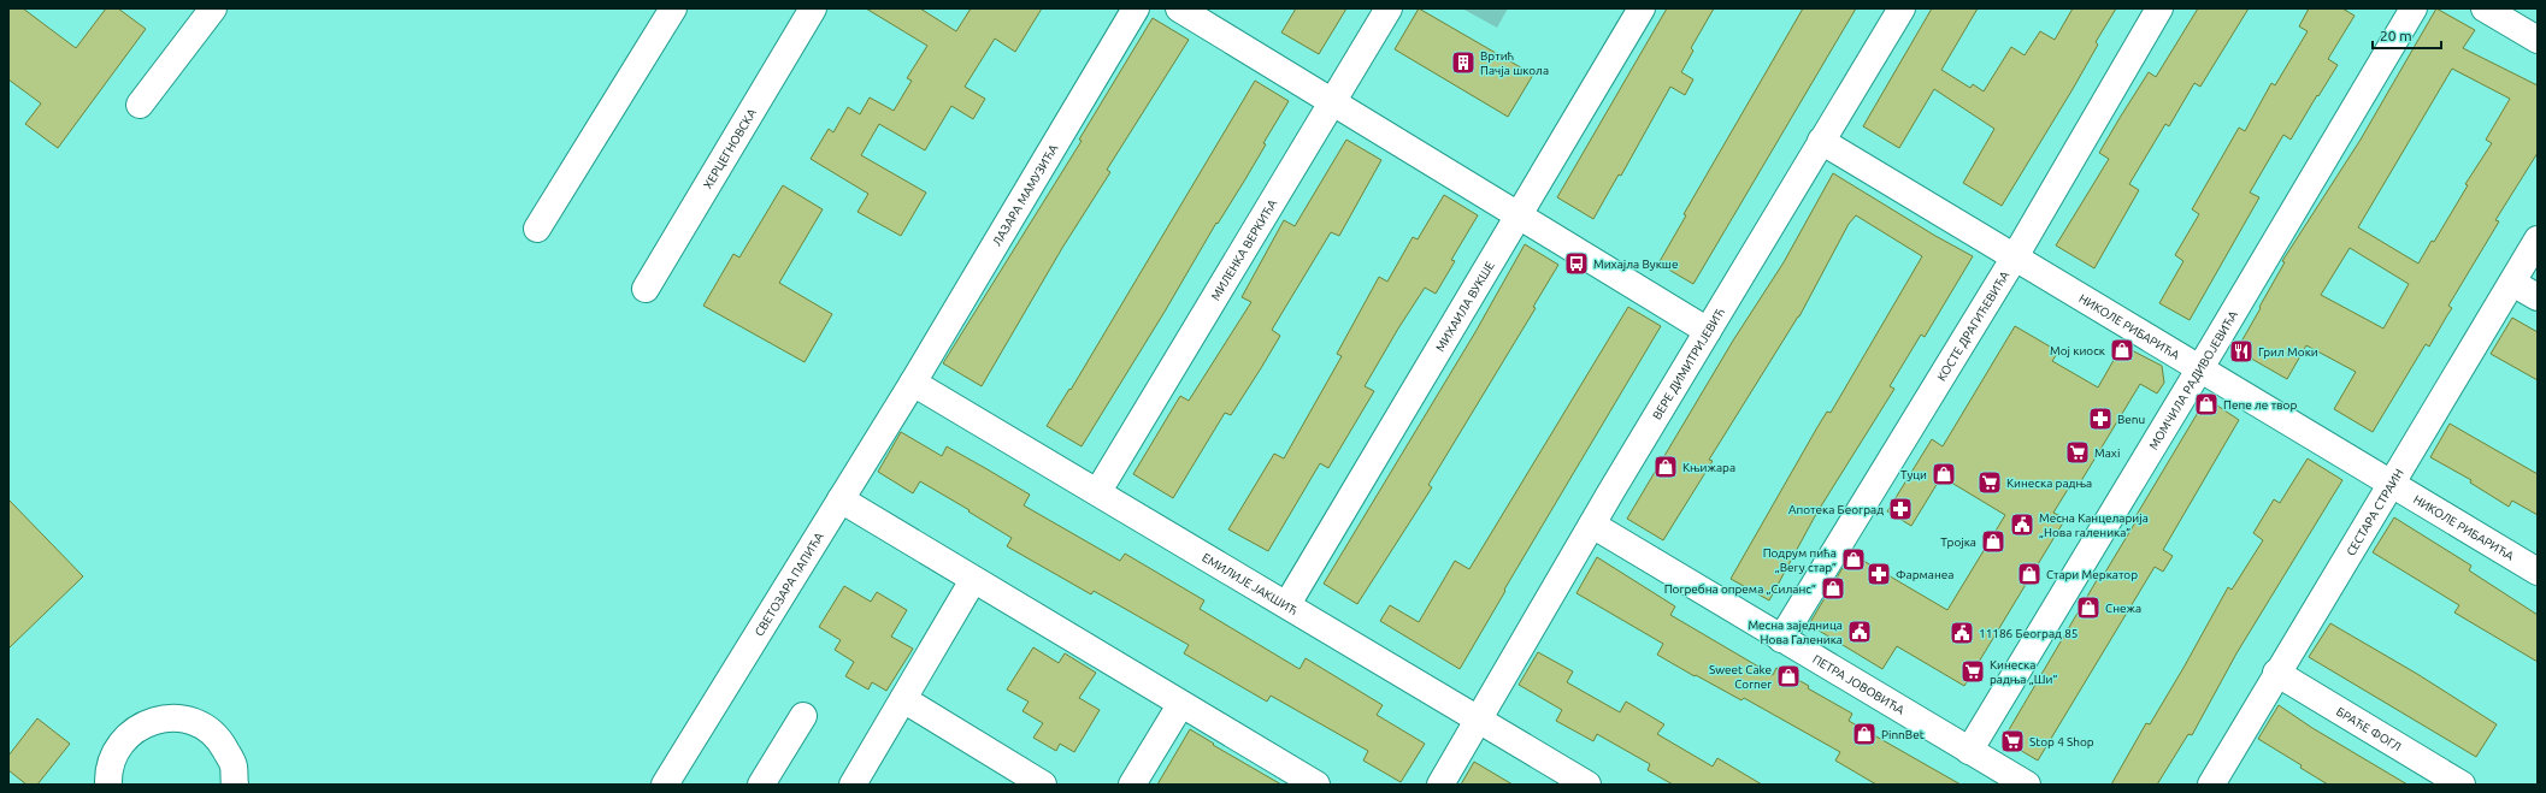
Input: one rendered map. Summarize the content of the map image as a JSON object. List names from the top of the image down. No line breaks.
{"streets":{"street":["ХЕРЦЕГНОВСКА","ЛАЗАРА МАМУЗИЋА","МИЛЕНКА ВЕРКИЋА","МИХАИЛА ВУКШЕ","КОСТЕ ДРАГИЋЕВИЋА","НИКОЛЕ РИБАРИЋА","ВЕРЕ ДИМИТРИЈЕВИЋ","МОМЧИЛА РАДИВОЈЕВИЋА","СЕСТАРА СТРАИН","ЕМИЛИЈЕ ЈАКШИЋ","СВЕТОЗАРА ПАПИЋА","ПЕТРА ЈОВОВИЋА","БРАЋЕ ФОГЛ"]},"crossings":[["ЛАЗАРА МАМУЗИЋА","ЕМИЛИЈЕ ЈАКШИЋ"],["ЛАЗАРА МАМУЗИЋА","СВЕТОЗАРА ПАПИЋА"],["МИЛЕНКА ВЕРКИЋА","ЕМИЛИЈЕ ЈАКШИЋ"],["МИХАИЛА ВУКШЕ","ЕМИЛИЈЕ ЈАКШИЋ"],["КОСТЕ ДРАГИЋЕВИЋА","НИКОЛЕ РИБАРИЋА"],["КОСТЕ ДРАГИЋЕВИЋА","ПЕТРА ЈОВОВИЋА"],["НИКОЛЕ РИБАРИЋА","ВЕРЕ ДИМИТРИЈЕВИЋ"],["НИКОЛЕ РИБАРИЋА","МОМЧИЛА РАДИВОЈЕВИЋА"],["НИКОЛЕ РИБАРИЋА","СЕСТАРА СТРАИН"],["ВЕРЕ ДИМИТРИЈЕВИЋ","ЕМИЛИЈЕ ЈАКШИЋ"],["ВЕРЕ ДИМИТРИЈЕВИЋ","ПЕТРА ЈОВОВИЋА"],["МОМЧИЛА РАДИВОЈЕВИЋА","ПЕТРА ЈОВОВИЋА"],["СЕСТАРА СТРАИН","БРАЋЕ ФОГЛ"],["ЕМИЛИЈЕ ЈАКШИЋ","СВЕТОЗАРА ПАПИЋА"]],"places":{"building":["Вртић Пачја школа"],"bus stop":["Михајла Вукше"],"shop":["Мој киоск","Пепе ле твор","Књижара","Туци","Тројка","Подрум пића „Вегу стар”","Стари Меркатор","Погребна опрема „Силанс”","Снежа","Sweet Cake Corner","PinnBet"],"restaurant":["Грил Моки"],"pharmacy":["Benu","Апотека Београд","Фарманеа"],"supermarket":["Maxi","Кинеска радња","Кинеска радња „Ши”","Stop 4 Shop"],"public building":["Месна Канцеларија „Нова галеника”","Месна заједница Нова Галеника","11186 Београд 85"]},"scale_bar":"20 m"}
